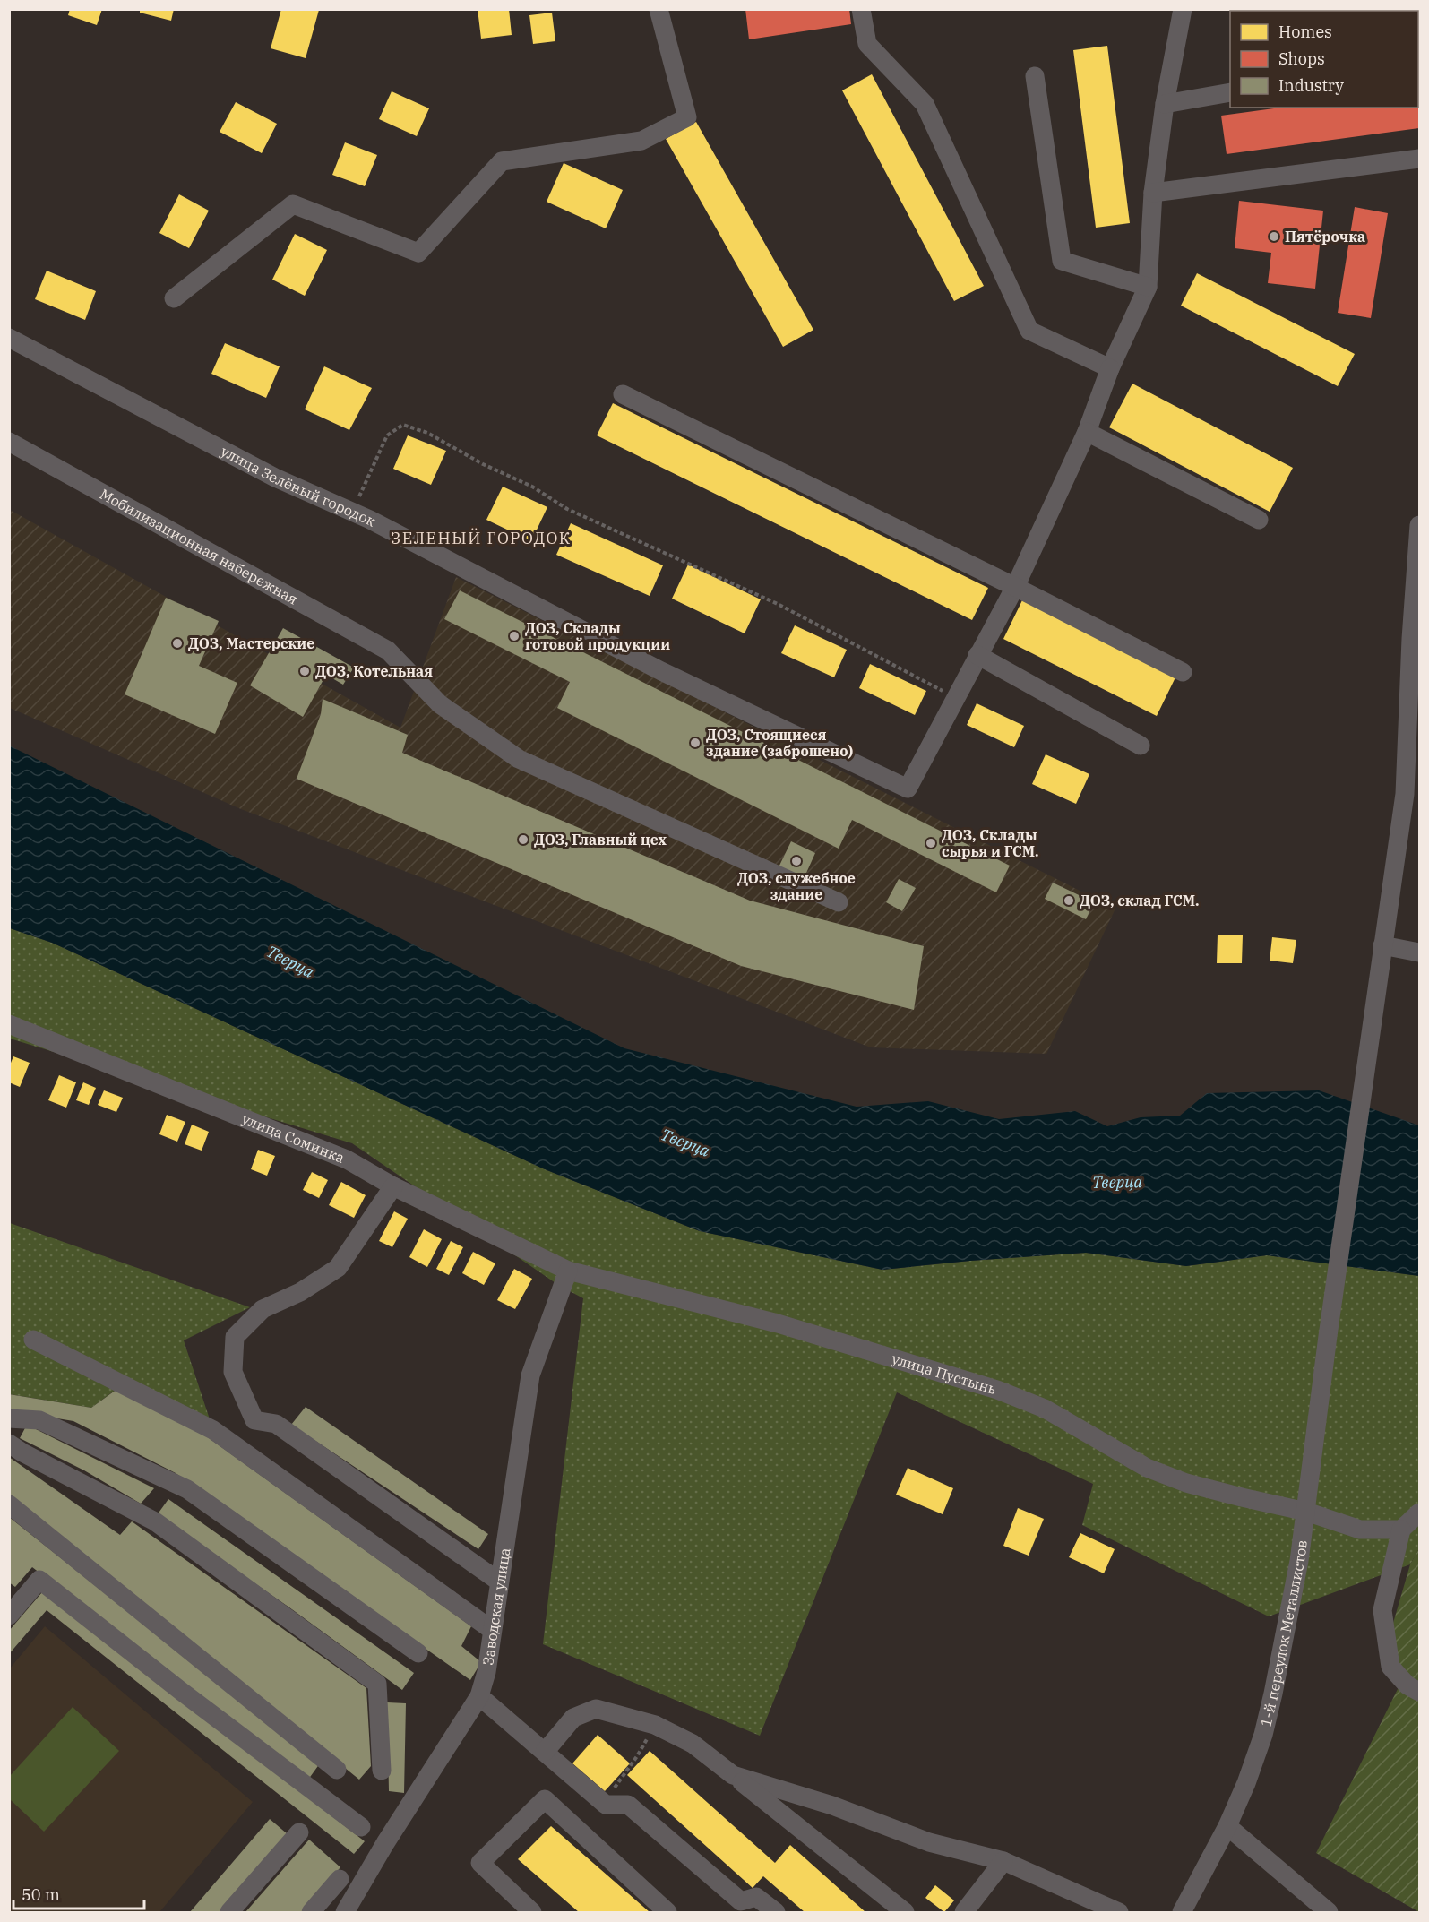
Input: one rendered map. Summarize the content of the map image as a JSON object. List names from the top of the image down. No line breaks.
{"streets":{"street":["улица Зелёный городок","Мобилизационная набережная","улица Соминка","улица Пустынь","Заводская улица","1-й переулок Металлистов"]},"crossings":[["улица Соминка","улица Пустынь"],["улица Соминка","Заводская улица"],["улица Пустынь","Заводская улица"],["улица Пустынь","1-й переулок Металлистов"]],"districts":["ЗЕЛЕНЫЙ ГОРОДОК"],"water":["Тверца"],"places":["Пятёрочка","ДОЗ, Склады готовой продукции","ДОЗ, Мастерские","ДОЗ, Котельная","ДОЗ, Стоящиеся здание (заброшено)","ДОЗ, Главный цех","ДОЗ, Склады сырья и ГСМ.","ДОЗ, служебное здание","ДОЗ, склад ГСМ."],"legend":["Homes","Shops","Industry"],"scale_bar":"50 m"}
